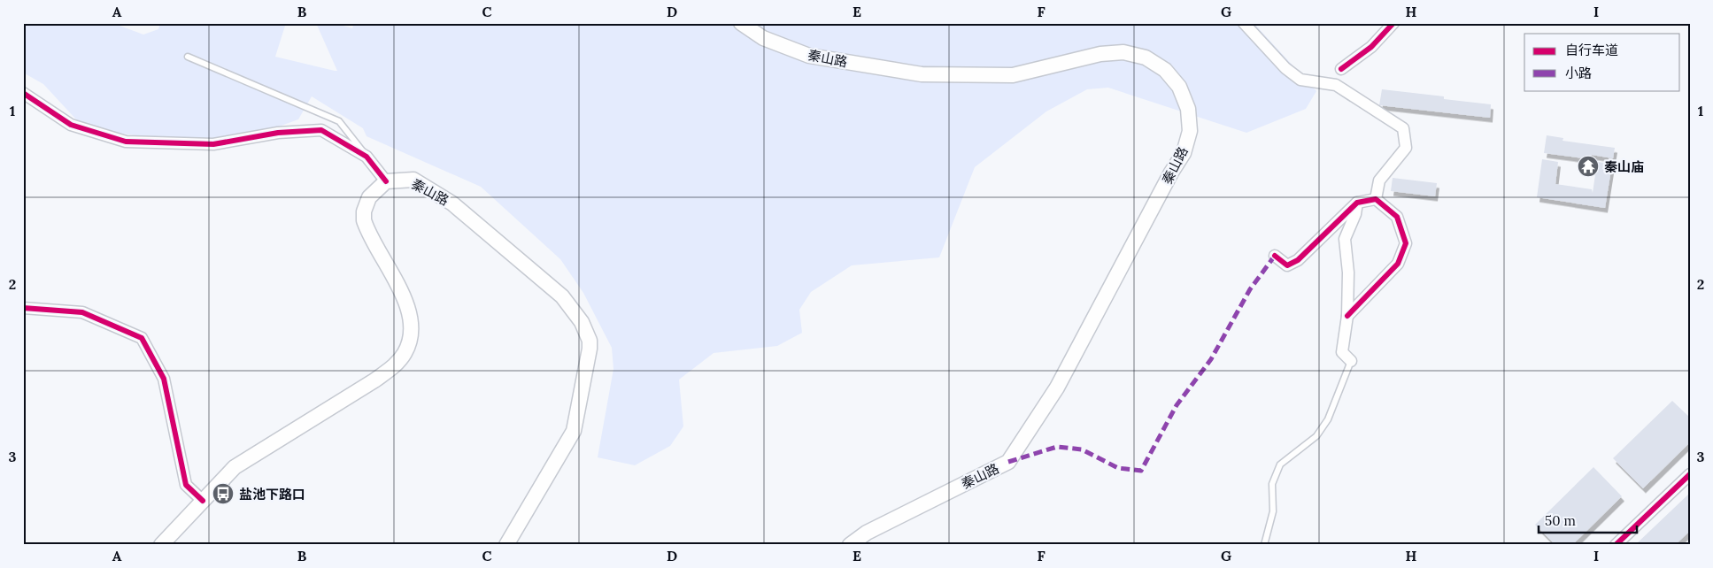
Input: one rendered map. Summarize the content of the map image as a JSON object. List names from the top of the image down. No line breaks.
{"streets":{"main road":["秦山路"]},"places":{"temple":["秦山庙"],"bus stop":["盐池下路口"]},"legend":["自行车道","小路"],"scale_bar":"50 m","grid":{"columns":["A","B","C","D","E","F","G","H","I"],"rows":["1","2","3"]}}
